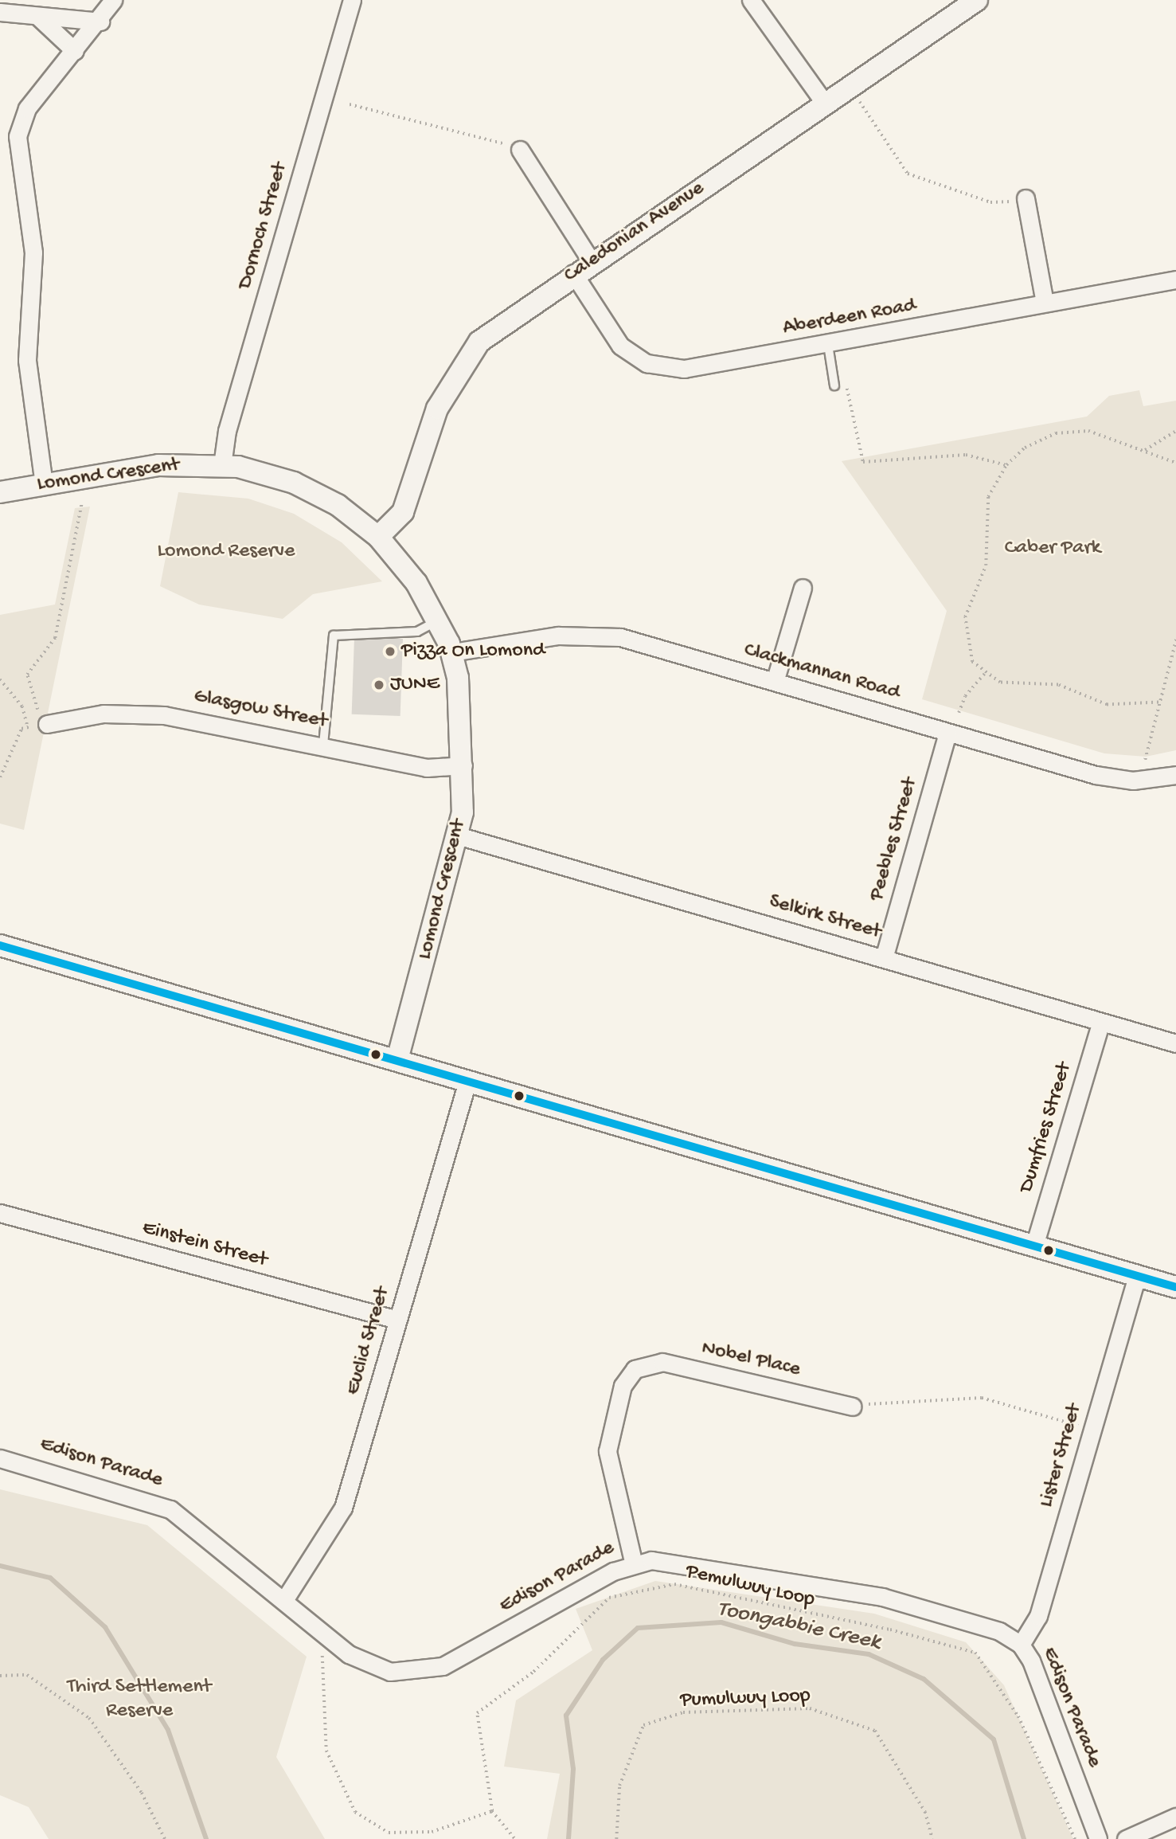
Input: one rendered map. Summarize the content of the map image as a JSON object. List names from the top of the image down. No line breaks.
{"streets":{"street":["Dornoch Street","Caledonian Avenue","Aberdeen Road","Lomond Crescent","Clackmannan Road","Glasgow Street","Peebles Street","Selkirk Street","Dumfries Street","Einstein Street","Euclid Street","Nobel Place","Lister Street","Edison Parade"],"path":["Pemulwuy Loop","Pumulwuy Loop"]},"crossings":[["Dornoch Street","Lomond Crescent"],["Caledonian Avenue","Aberdeen Road"],["Caledonian Avenue","Lomond Crescent"],["Lomond Crescent","Clackmannan Road"],["Lomond Crescent","Glasgow Street"],["Lomond Crescent","Selkirk Street"],["Clackmannan Road","Peebles Street"],["Peebles Street","Selkirk Street"],["Selkirk Street","Dumfries Street"],["Einstein Street","Euclid Street"],["Euclid Street","Edison Parade"],["Nobel Place","Edison Parade"],["Lister Street","Edison Parade"]],"water":["Toongabbie Creek"],"parks":["Caber Park","Lomond Reserve","Third Settlement Reserve"],"places":["Pizza On Lomond","JUNE"]}
